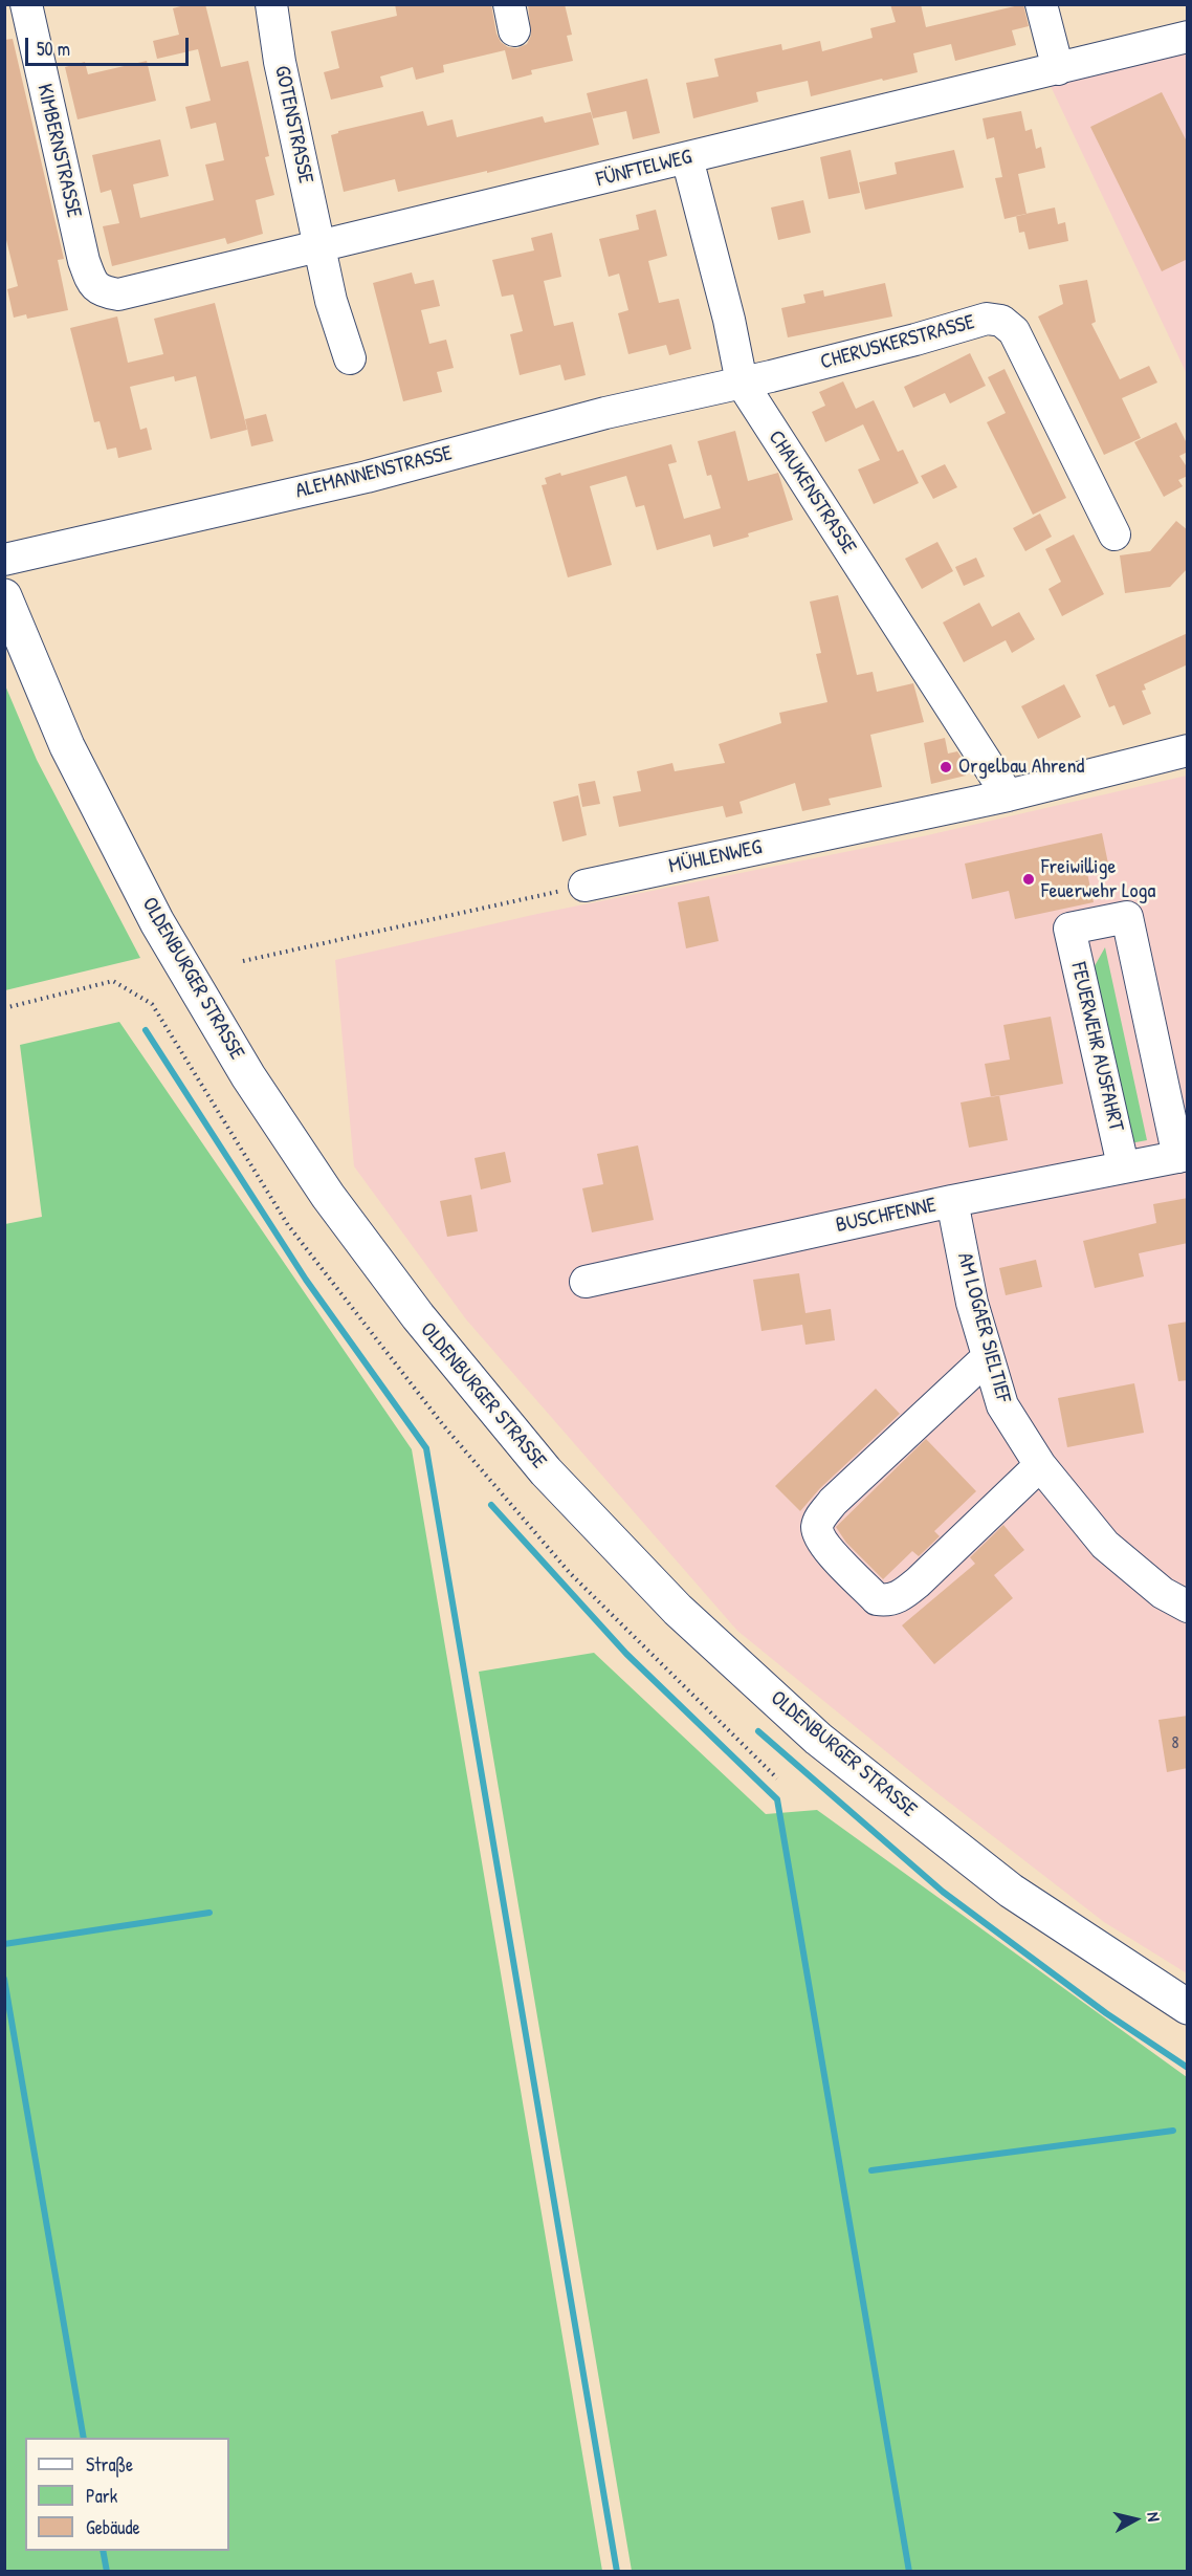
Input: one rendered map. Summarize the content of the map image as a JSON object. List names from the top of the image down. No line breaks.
{"streets":{"main road":["OLDENBURGER STRASSE"],"street":["GOTENSTRASSE","KIMBERNSTRASSE","FÜNFTELWEG","CHERUSKERSTRASSE","ALEMANNENSTRASSE","CHAUKENSTRASSE","MÜHLENWEG","FEUERWEHR AUSFAHRT","BUSCHFENNE","AM LOGAER SIELTIEF"]},"crossings":[["GOTENSTRASSE","FÜNFTELWEG"],["KIMBERNSTRASSE","FÜNFTELWEG"],["FÜNFTELWEG","CHAUKENSTRASSE"],["CHERUSKERSTRASSE","ALEMANNENSTRASSE"],["CHERUSKERSTRASSE","CHAUKENSTRASSE"],["ALEMANNENSTRASSE","CHAUKENSTRASSE"],["CHAUKENSTRASSE","MÜHLENWEG"],["FEUERWEHR AUSFAHRT","BUSCHFENNE"],["BUSCHFENNE","AM LOGAER SIELTIEF"]],"places":["Orgelbau Ahrend","Freiwillige Feuerwehr Loga"],"house_numbers":["8"],"legend":["Straße","Park","Gebäude"],"scale_bar":"50 m","north":"right"}
